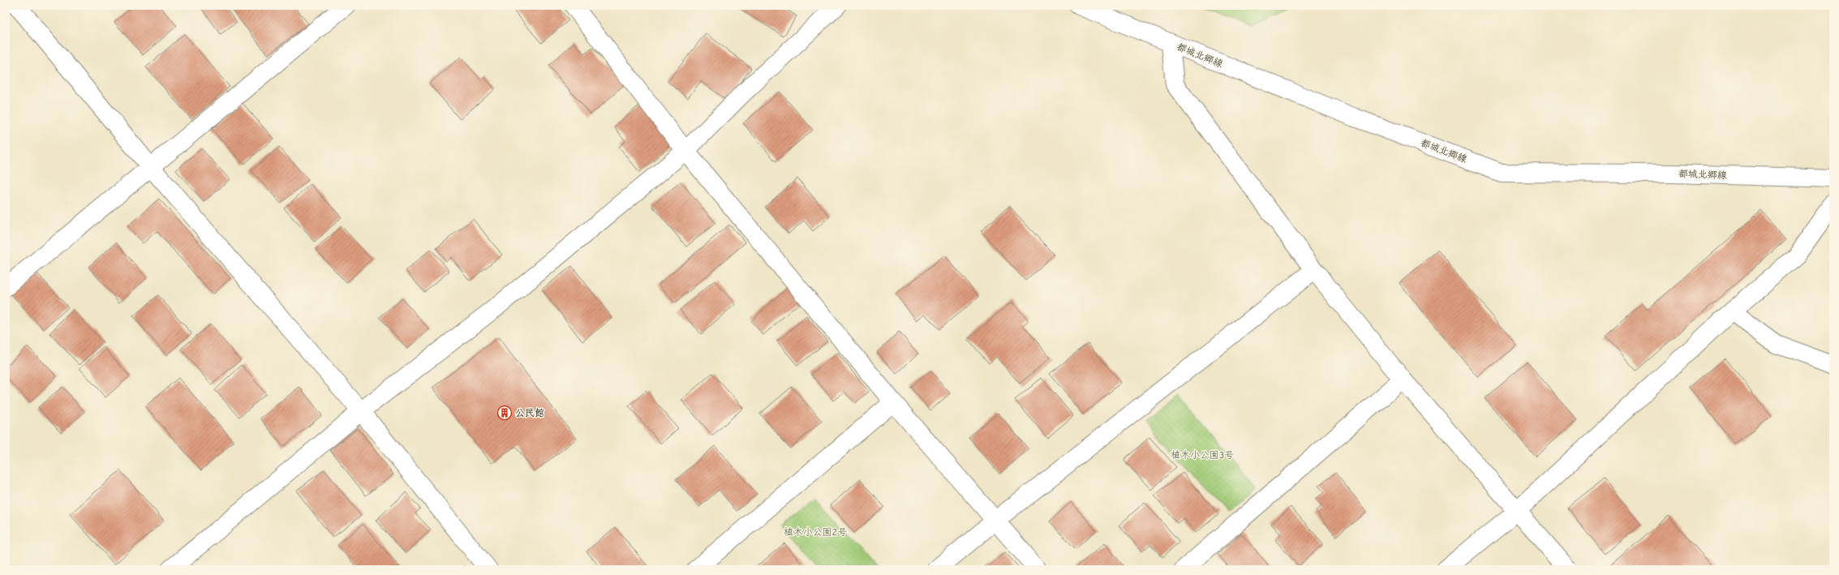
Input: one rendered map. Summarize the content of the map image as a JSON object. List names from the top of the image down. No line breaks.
{"streets":{"street":["都城北郷線"]},"parks":["植木小公園3号","植木小公園2号"],"places":{"building":["公民館"]}}
